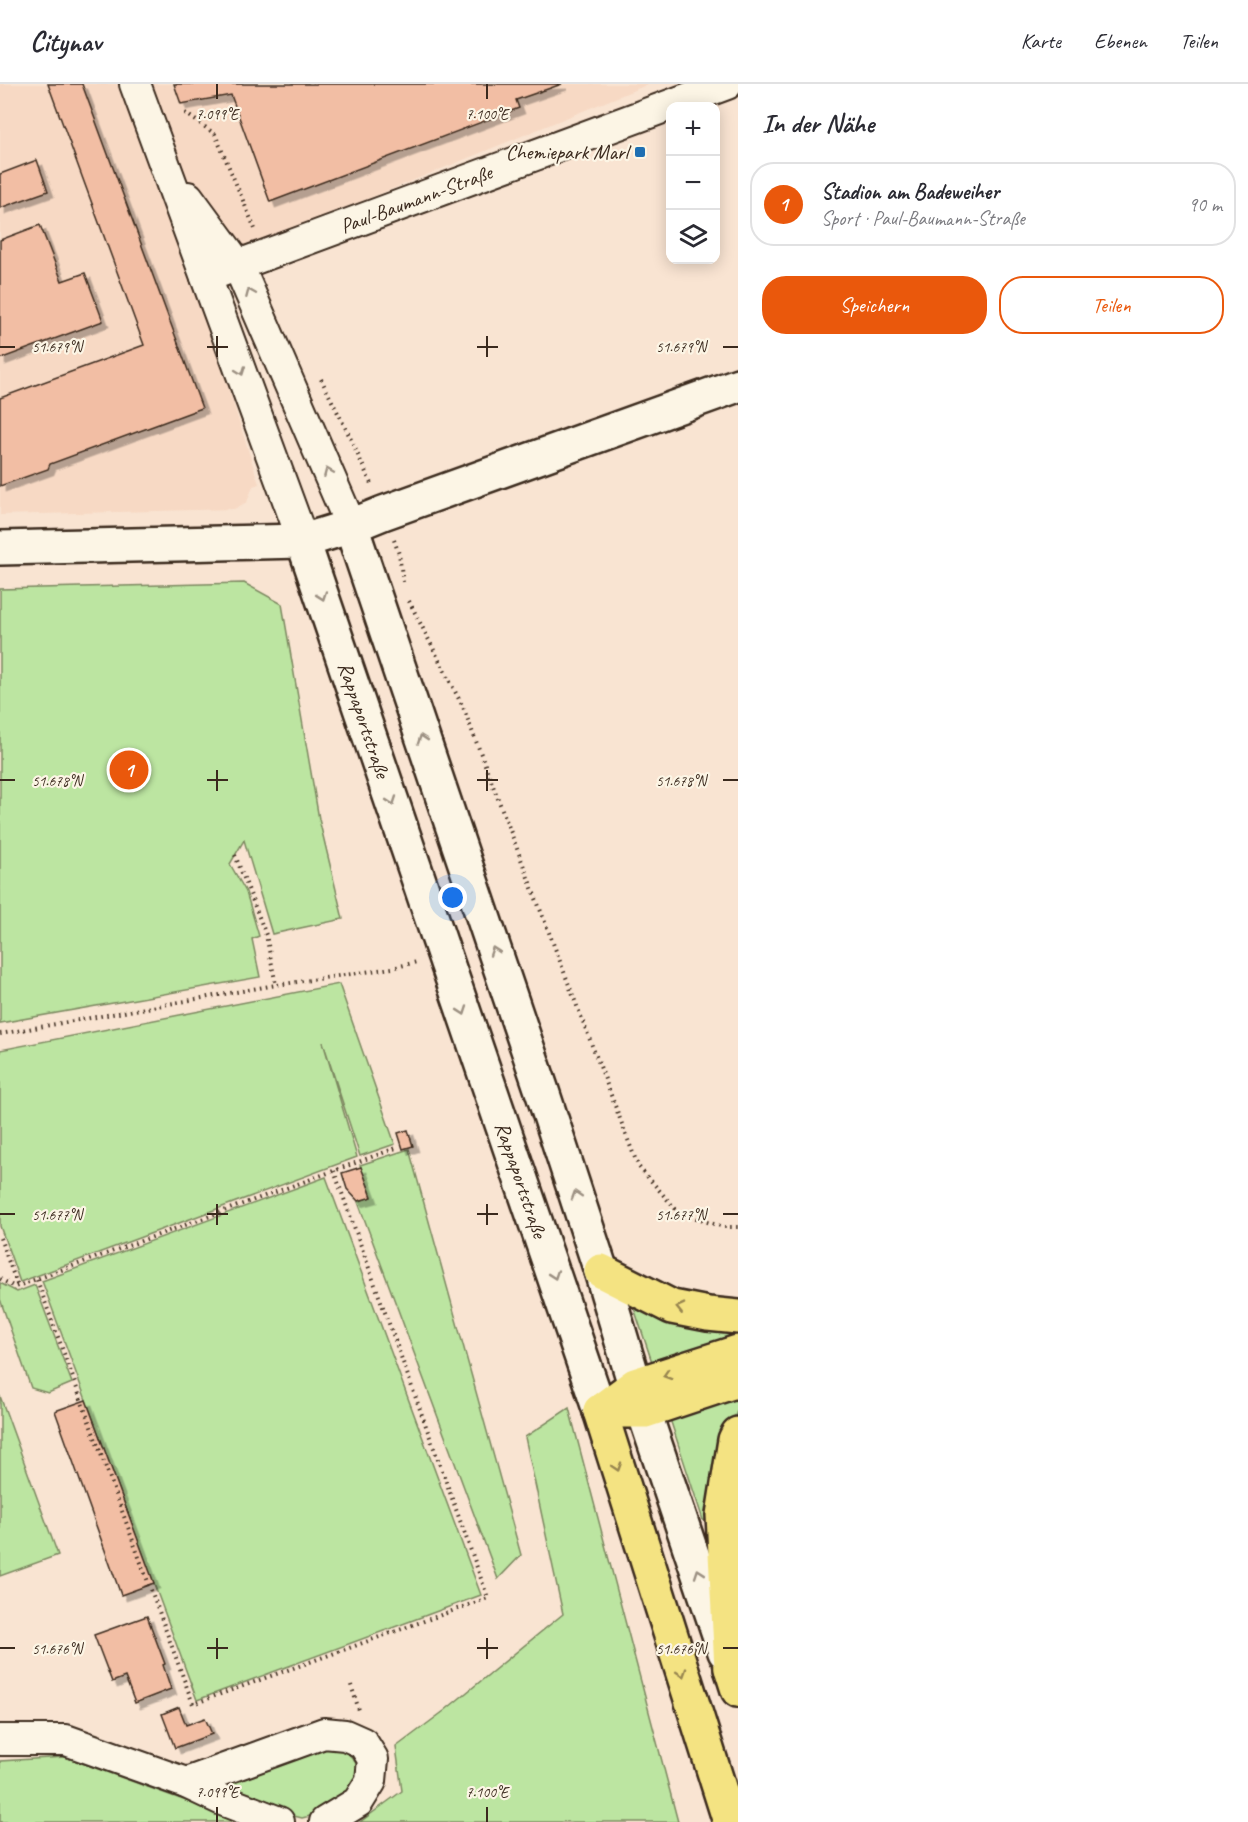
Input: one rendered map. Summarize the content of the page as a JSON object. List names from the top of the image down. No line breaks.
{"streets":{"main road":["Rappaportstraße"],"street":["Paul-Baumann-Straße"]},"places":{"transit":["Chemiepark Marl"]},"page":{"header":"Citynav","nav":["Karte","Ebenen","Teilen"],"heading":"In der Nähe","map_buttons":["+","−"],"list":[{"mark":"1","name":"Stadion am Badeweiher","note":"Sport · Paul-Baumann-Straße","value":"90 m"}],"buttons":["Speichern","Teilen"],"pins":"1"},"coordinates":["7.099°E","7.100°E","51.679°N","51.678°N","51.677°N","51.676°N"]}
